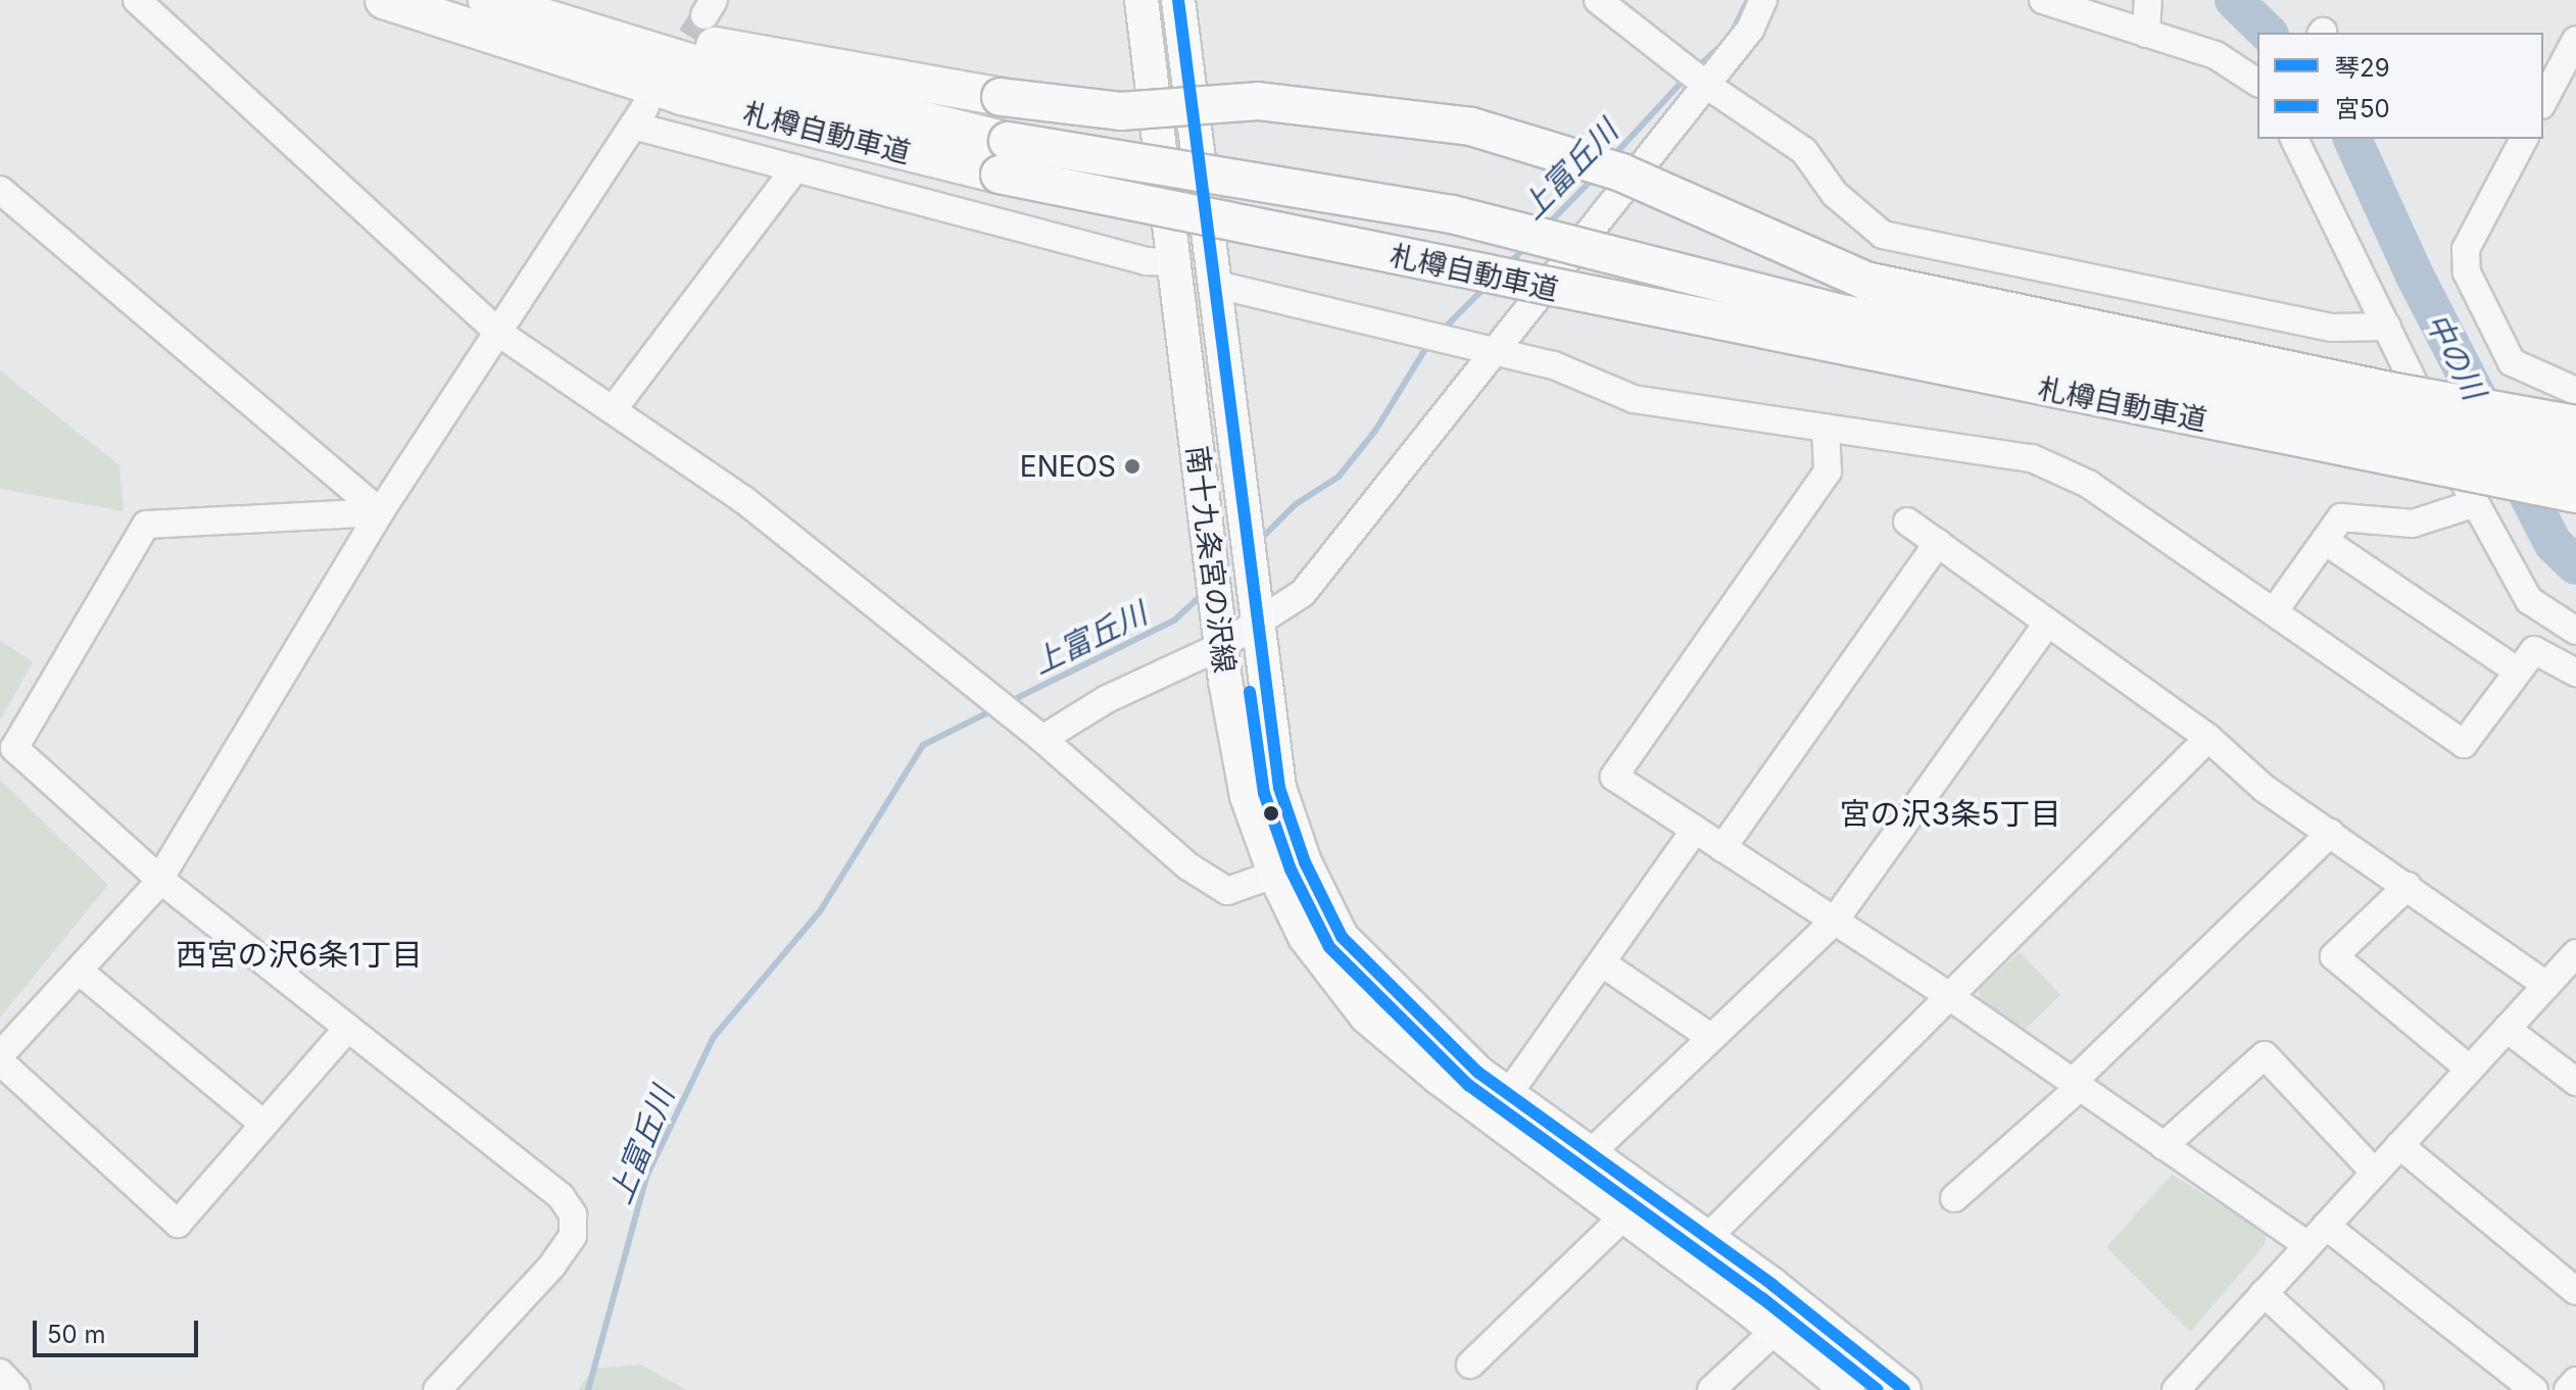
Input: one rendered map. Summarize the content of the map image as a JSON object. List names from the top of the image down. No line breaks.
{"streets":{"highway":["札樽自動車道"],"main road":["南十九条宮の沢線"]},"districts":["宮の沢3条5丁目","西宮の沢6条1丁目"],"water":["上富丘川","中の川"],"places":["ENEOS"],"lines":["transit line 琴29","transit line 宮50"],"legend":["琴29","宮50"],"scale_bar":"50 m"}
